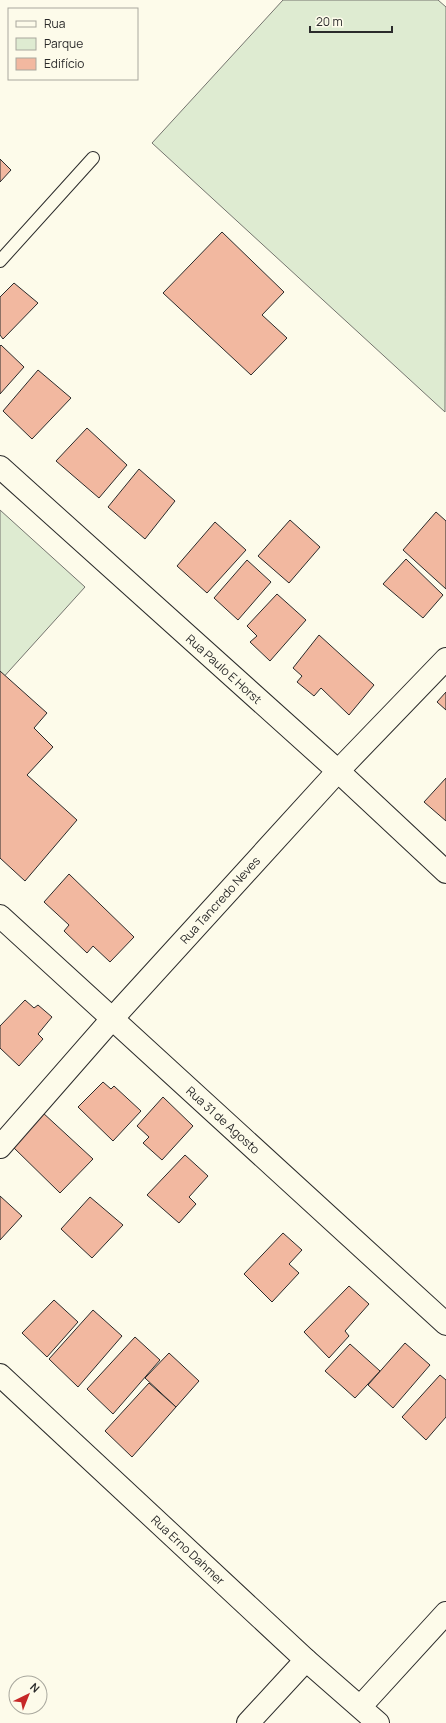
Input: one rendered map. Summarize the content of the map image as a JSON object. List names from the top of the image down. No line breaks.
{"streets":{"street":["Rua Paulo E Horst","Rua Tancredo Neves","Rua 31 de Agosto","Rua Erno Dahmer"]},"crossings":[["Rua Paulo E Horst","Rua Tancredo Neves"],["Rua Tancredo Neves","Rua 31 de Agosto"]],"legend":["Rua","Parque","Edifício"],"scale_bar":"20 m","north":"top right"}
